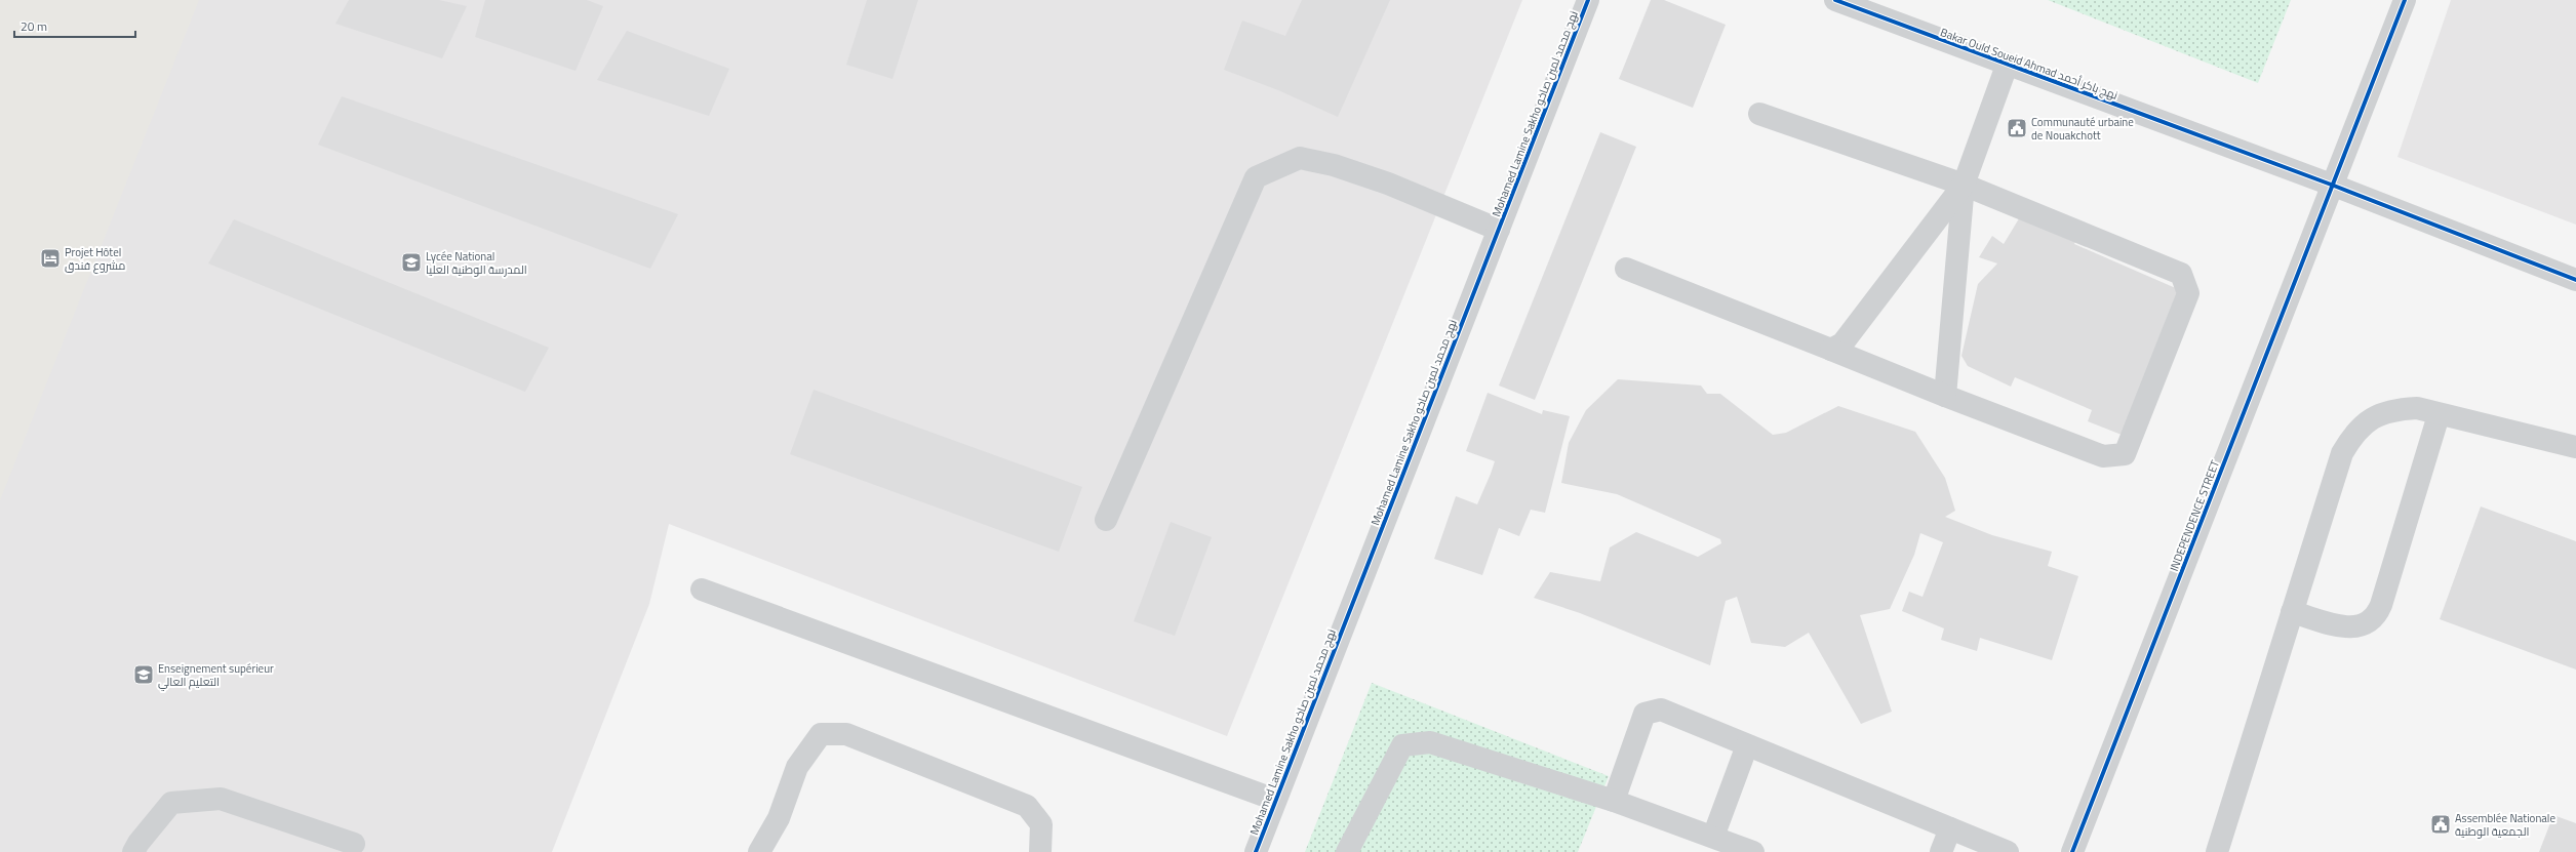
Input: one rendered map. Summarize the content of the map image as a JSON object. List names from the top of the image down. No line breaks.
{"streets":{"street":["Bakar Ould Soueid Ahmad نهج باكر أحمد","Mohamed Lamine Sakho نهج محمد لمين صاخو","INDEPENDENCE STREET"]},"crossings":[["Bakar Ould Soueid Ahmad نهج باكر أحمد","INDEPENDENCE STREET"]],"places":{"public building":["Communauté urbaine de Nouakchott","Assemblée Nationale الجمعية الوطنية"],"hotel":["Projet Hôtel مشروع فندق"],"school or university":["Lycée National المدرسة الوطنية العليا","Enseignement supérieur التعليم العالي"]},"scale_bar":"20 m"}
